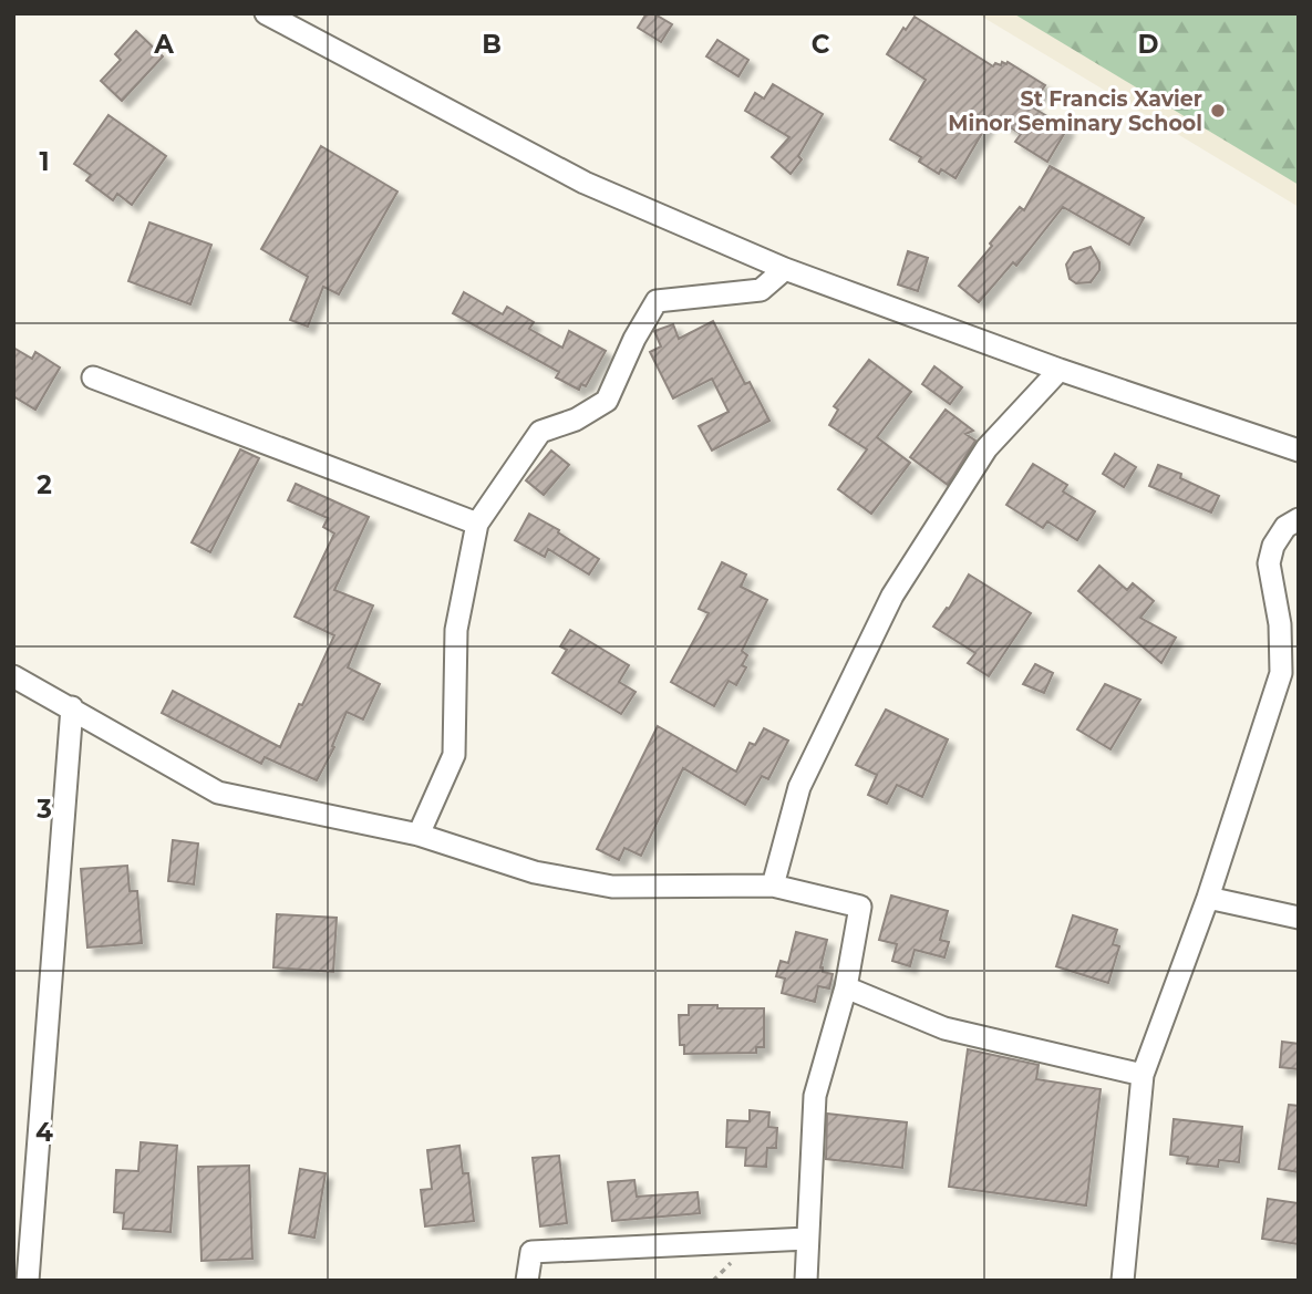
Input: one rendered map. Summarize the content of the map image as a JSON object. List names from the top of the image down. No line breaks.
{"places":["St Francis Xavier Minor Seminary School"],"grid":{"columns":["A","B","C","D"],"rows":["1","2","3","4"]}}
